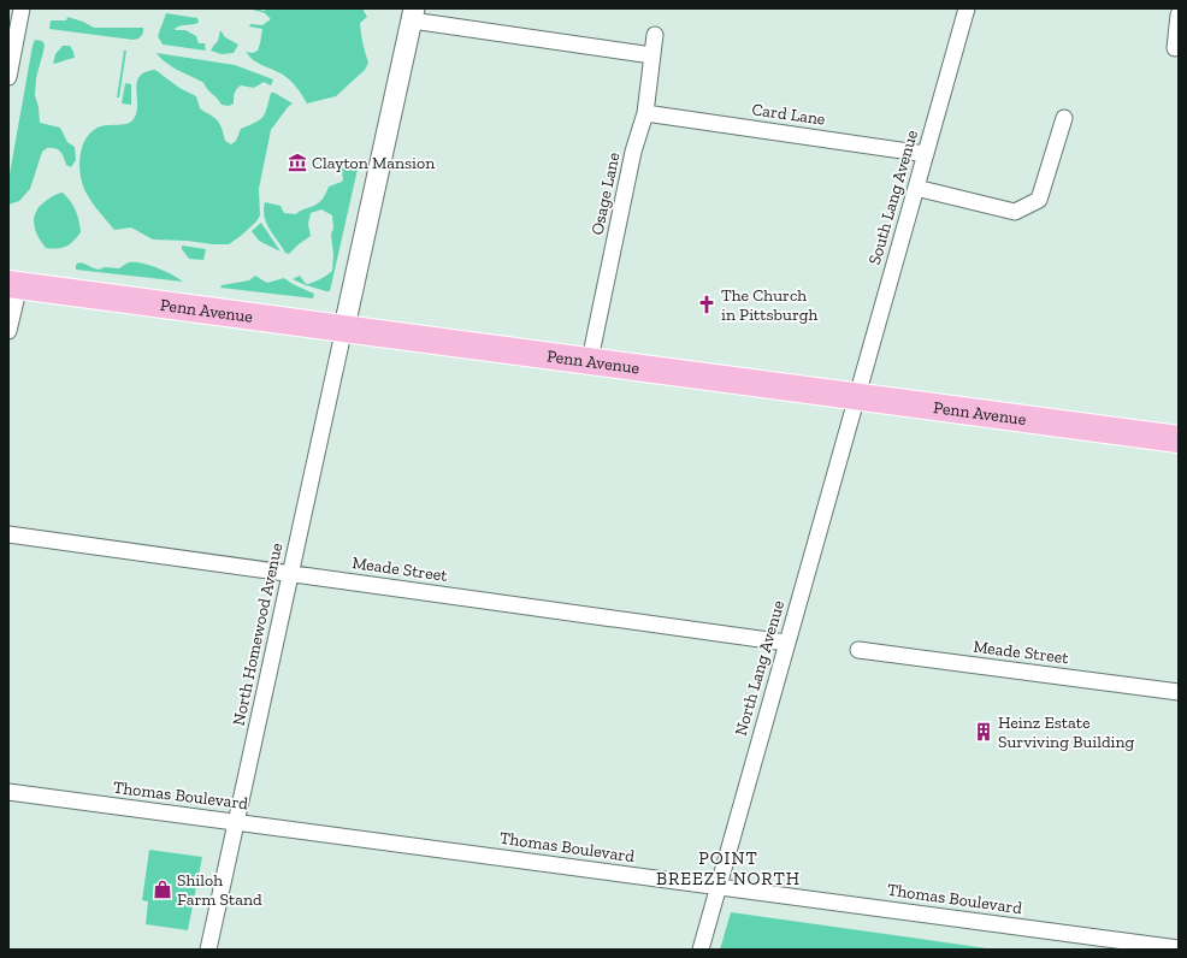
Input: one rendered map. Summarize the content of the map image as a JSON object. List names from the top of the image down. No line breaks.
{"streets":{"highway":["Penn Avenue"],"street":["Card Lane","Osage Lane","South Lang Avenue","Meade Street","North Homewood Avenue","North Lang Avenue","Thomas Boulevard"]},"crossings":[["Card Lane","Osage Lane"],["Card Lane","South Lang Avenue"],["Osage Lane","Penn Avenue"],["South Lang Avenue","Penn Avenue"],["South Lang Avenue","North Lang Avenue"],["Penn Avenue","North Homewood Avenue"],["Penn Avenue","North Lang Avenue"],["Meade Street","North Homewood Avenue"],["Meade Street","North Lang Avenue"],["North Homewood Avenue","Thomas Boulevard"],["North Lang Avenue","Thomas Boulevard"]],"districts":["POINT BREEZE NORTH"],"places":{"museum":["Clayton Mansion"],"church":["The Church in Pittsburgh"],"building":["Heinz Estate Surviving Building"],"shop":["Shiloh Farm Stand"]}}
